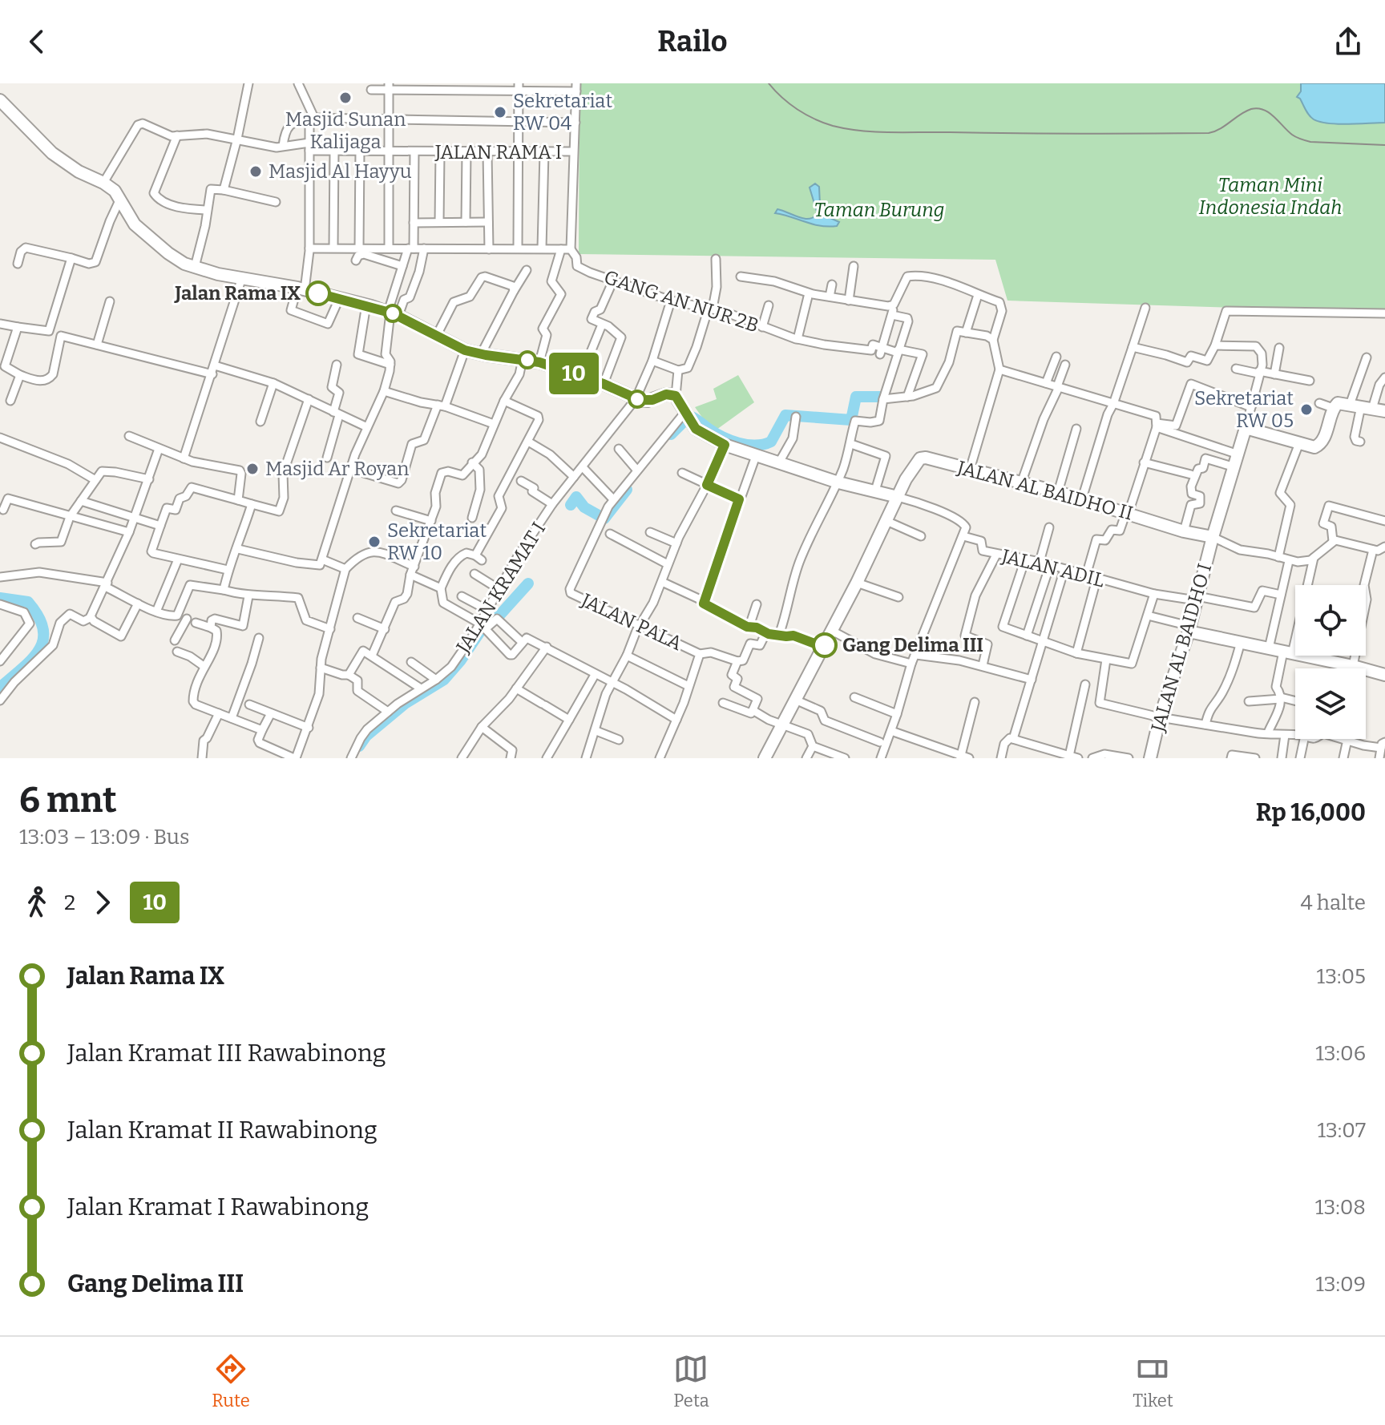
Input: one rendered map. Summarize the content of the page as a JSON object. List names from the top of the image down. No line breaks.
{"streets":{"main road":["JALAN AL BAIDHO II","JALAN AL BAIDHO I"],"street":["JALAN RAMA I","GANG AN NUR 2B","JALAN ADIL","JALAN KRAMAT I","JALAN PALA"]},"crossings":[["GANG AN NUR 2B","JALAN KRAMAT I"],["JALAN AL BAIDHO II","JALAN ADIL"],["JALAN AL BAIDHO II","JALAN AL BAIDHO I"],["JALAN ADIL","JALAN AL BAIDHO I"]],"parks":["Taman Mini Indonesia Indah","Taman Burung"],"places":["Masjid Sunan Kalijaga","Sekretariat RW 04","Masjid Al Hayyu","Jalan Rama IX","Sekretariat RW 05","Masjid Ar Royan","Sekretariat RW 10","Gang Delima III"],"lines":["bus line 10"],"page":{"header":"Railo","on_map":"10","heading":["6 mnt","13:03 – 13:09 · Bus","Rp 16,000"],"legs":["2","10","4 halte"],"list":[{"name":"Jalan Rama IX","value":"13:05"},{"name":"Jalan Kramat III Rawabinong","value":"13:06"},{"name":"Jalan Kramat II Rawabinong","value":"13:07"},{"name":"Jalan Kramat I Rawabinong","value":"13:08"},{"name":"Gang Delima III","value":"13:09"}],"tabs":["Rute","Peta","Tiket"]}}
